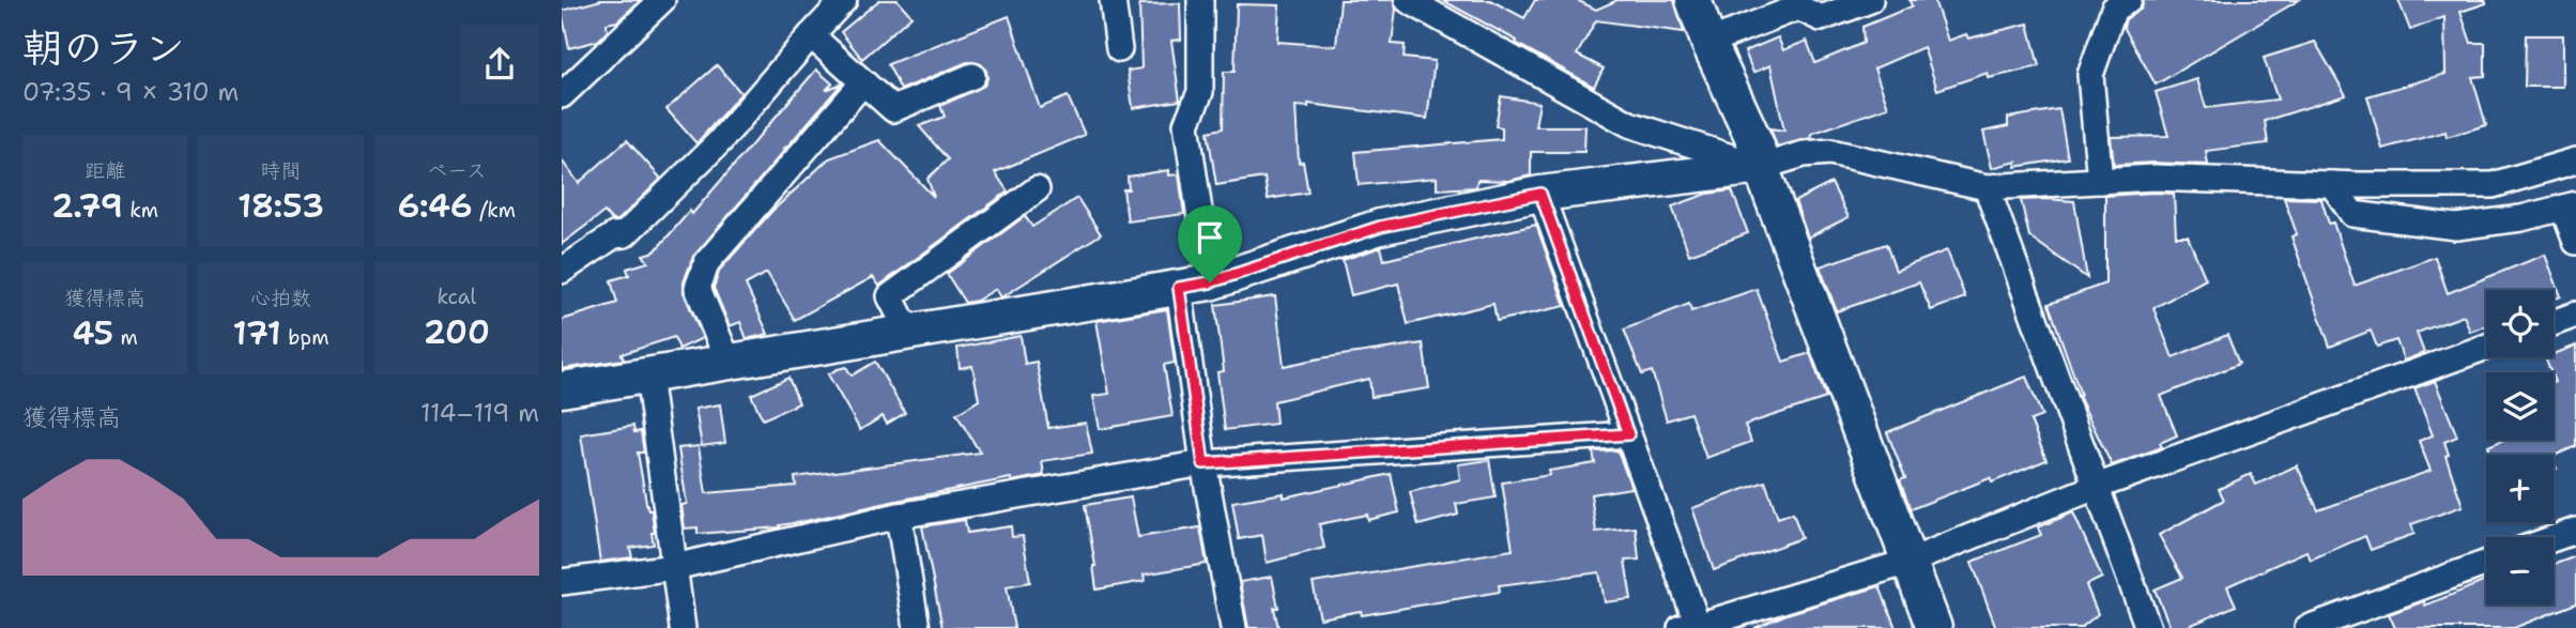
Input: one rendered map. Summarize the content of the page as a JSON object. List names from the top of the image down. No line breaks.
{"page":{"heading":["朝のラン","07:35 · 9 × 310 m"],"stats":[["距離","2.79 km"],["時間","18:53"],["ペース","6:46 /km"],["獲得標高","45 m"],["心拍数","171 bpm"],["kcal","200"]],"map_buttons":["+","−"],"chart":["獲得標高","114–119 m"]}}
